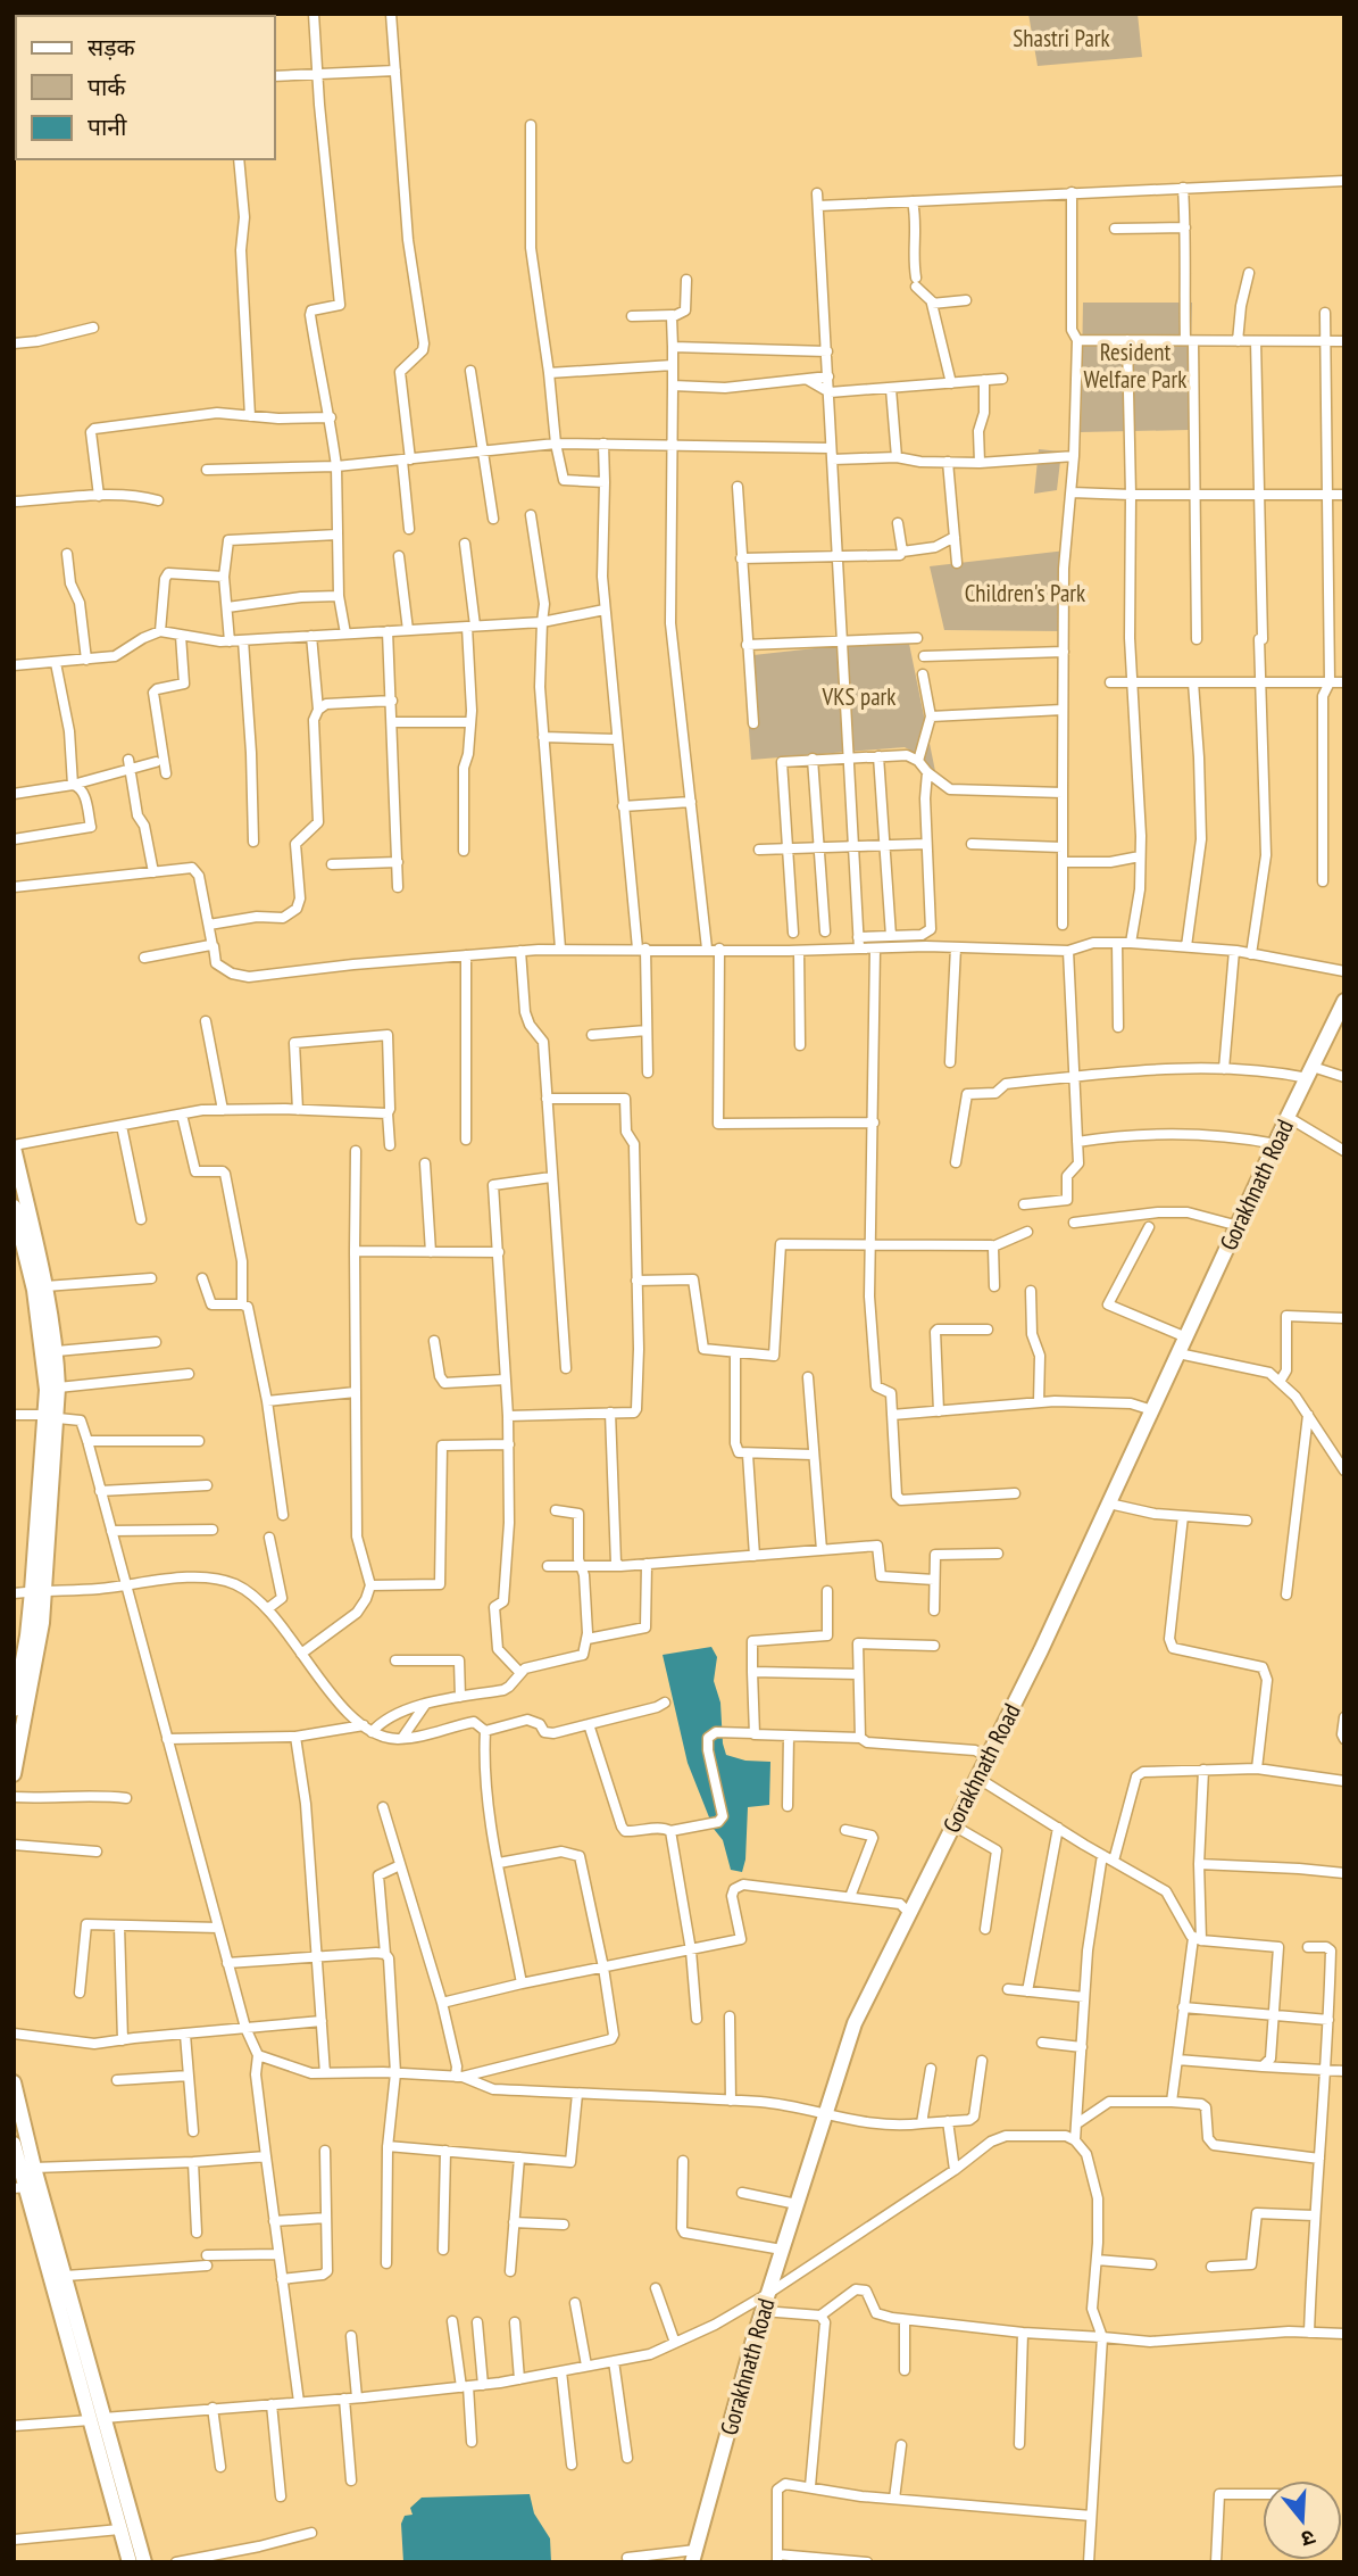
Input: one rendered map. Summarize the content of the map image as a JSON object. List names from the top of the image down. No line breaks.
{"streets":{"main road":["Gorakhnath Road"]},"parks":["Shastri Park","Resident Welfare Park","Children's Park","VKS park"],"legend":["सड़क","पार्क","पानी"],"north":"bottom"}
